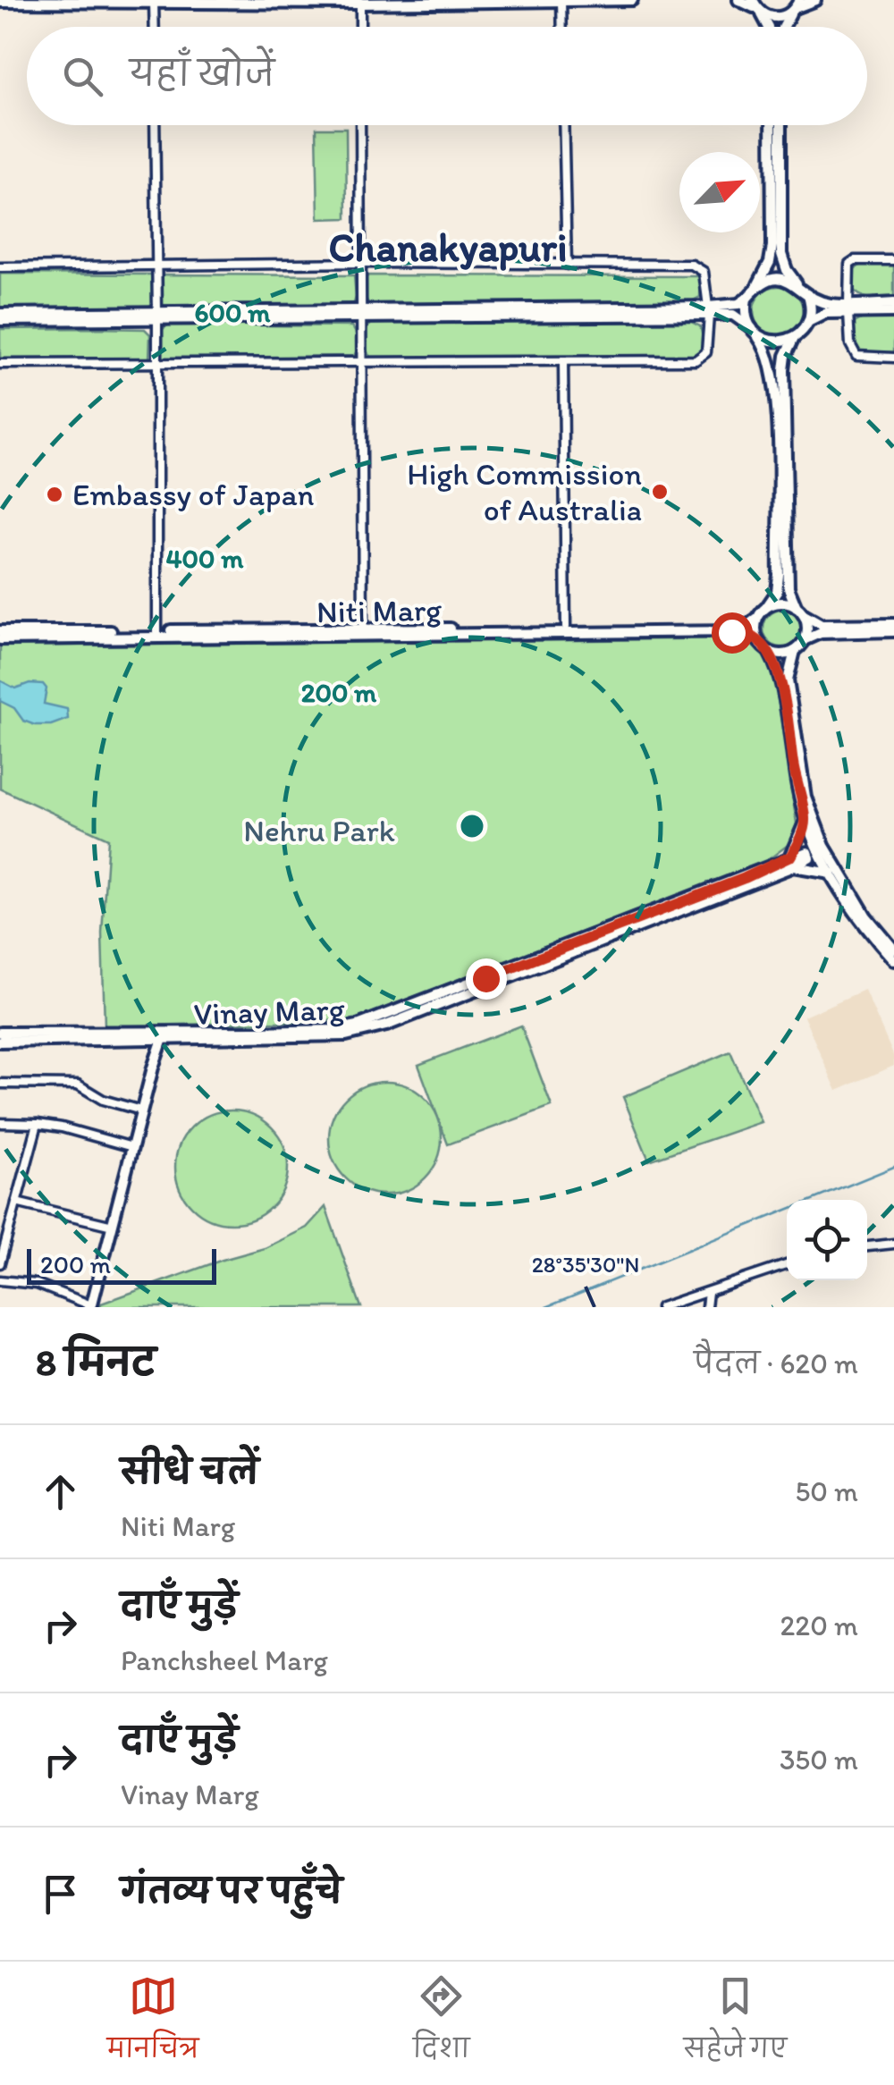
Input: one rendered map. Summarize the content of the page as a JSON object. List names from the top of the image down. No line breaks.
{"streets":{"main road":["Niti Marg","Vinay Marg"]},"districts":["Chanakyapuri"],"parks":["Nehru Park"],"places":["High Commission of Australia","Embassy of Japan"],"scale_bar":"200 m","north":"top right","page":{"search":"यहाँ खोजें","scale":"200 m","heading":["8 मिनट","पैदल · 620 m"],"list":[["सीधे चलें","Niti Marg","50 m"],["दाएँ मुड़ें","Panchsheel Marg","220 m"],["दाएँ मुड़ें","Vinay Marg","350 m"],"गंतव्य पर पहुँचे"],"nav":["मानचित्र","दिशा","सहेजे गए"]},"coordinates":["28°35'30\"N"],"rings":["600 m","400 m","200 m"]}
